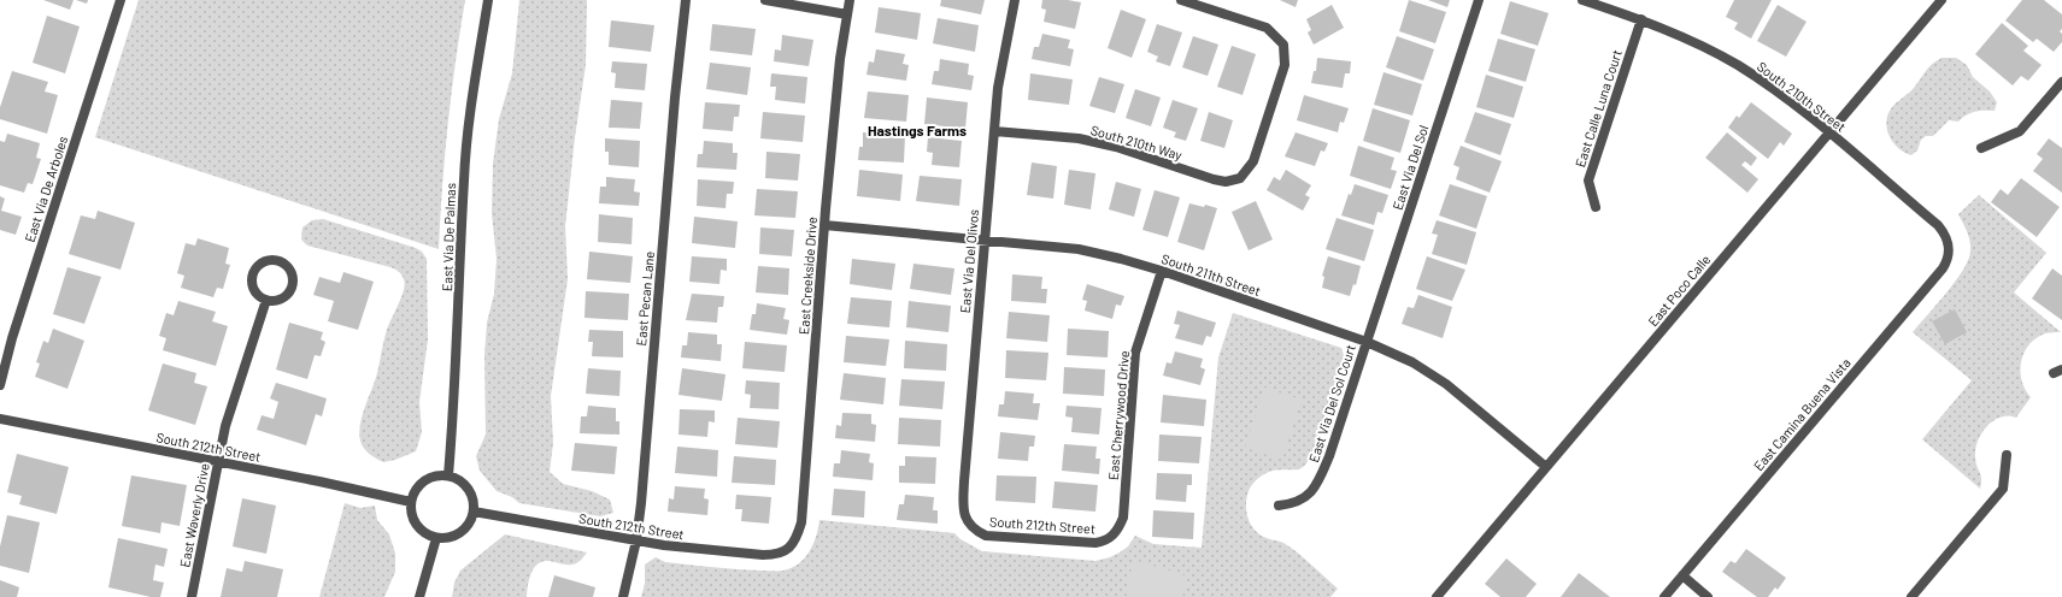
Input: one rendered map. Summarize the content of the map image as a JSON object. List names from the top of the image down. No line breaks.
{"streets":{"street":["South 210th Street","East Calle Luna Court","South 210th Way","East Via Del Sol","East Via De Arboles","East Via De Palmas","East Via Del Olivos","South 211th Street","East Creekside Drive","East Poco Calle","East Pecan Lane","East Via Del Sol Court","East Camina Buena Vista","East Cherrywood Drive","South 212th Street","East Waverly Drive"]},"crossings":[["South 210th Street","East Calle Luna Court"],["South 210th Street","East Poco Calle"],["South 210th Street","East Camina Buena Vista"],["South 210th Way","East Via Del Olivos"],["East Via Del Sol","South 211th Street"],["East Via Del Sol","East Via Del Sol Court"],["East Via De Palmas","South 212th Street"],["East Via Del Olivos","South 211th Street"],["East Via Del Olivos","South 212th Street"],["South 211th Street","East Creekside Drive"],["South 211th Street","East Poco Calle"],["South 211th Street","East Via Del Sol Court"],["South 211th Street","East Cherrywood Drive"],["East Creekside Drive","South 212th Street"],["East Pecan Lane","South 212th Street"],["East Cherrywood Drive","South 212th Street"],["South 212th Street","East Waverly Drive"]],"districts":["Hastings Farms"]}
